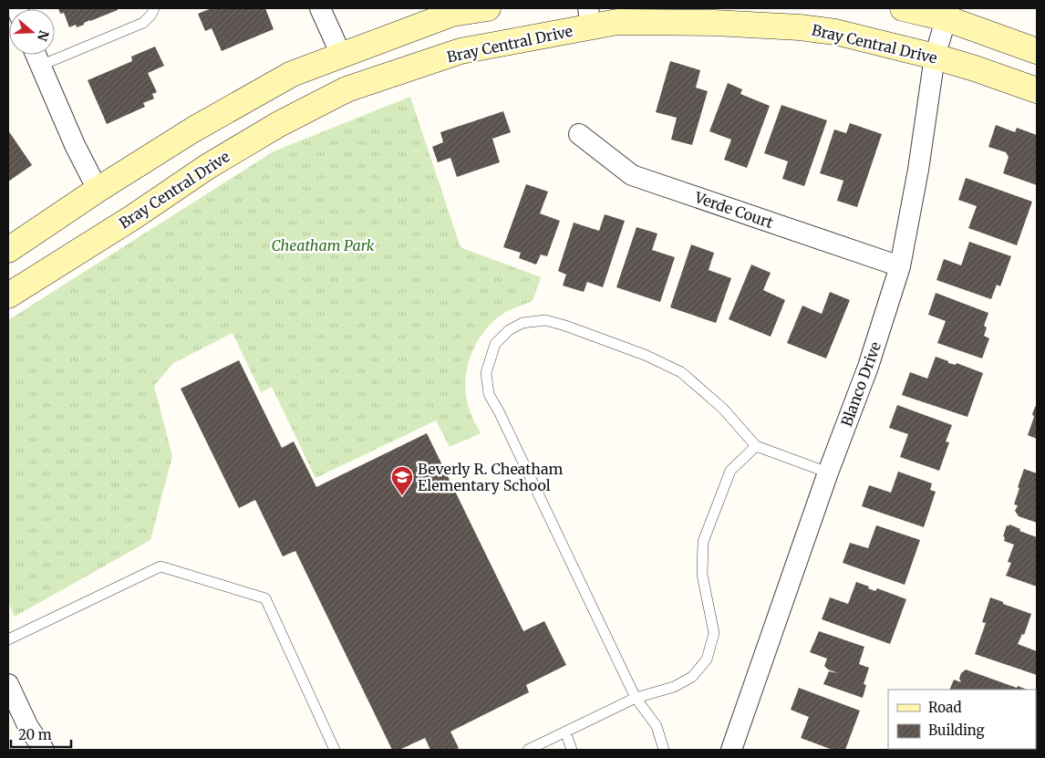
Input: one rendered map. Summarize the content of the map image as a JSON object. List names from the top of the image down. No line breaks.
{"streets":{"street":["Bray Central Drive","Verde Court","Blanco Drive"]},"crossings":[["Bray Central Drive","Blanco Drive"],["Verde Court","Blanco Drive"]],"parks":["Cheatham Park"],"places":{"school or university":["Beverly R. Cheatham Elementary School"]},"legend":["Road","Building"],"scale_bar":"20 m","north":"right"}
